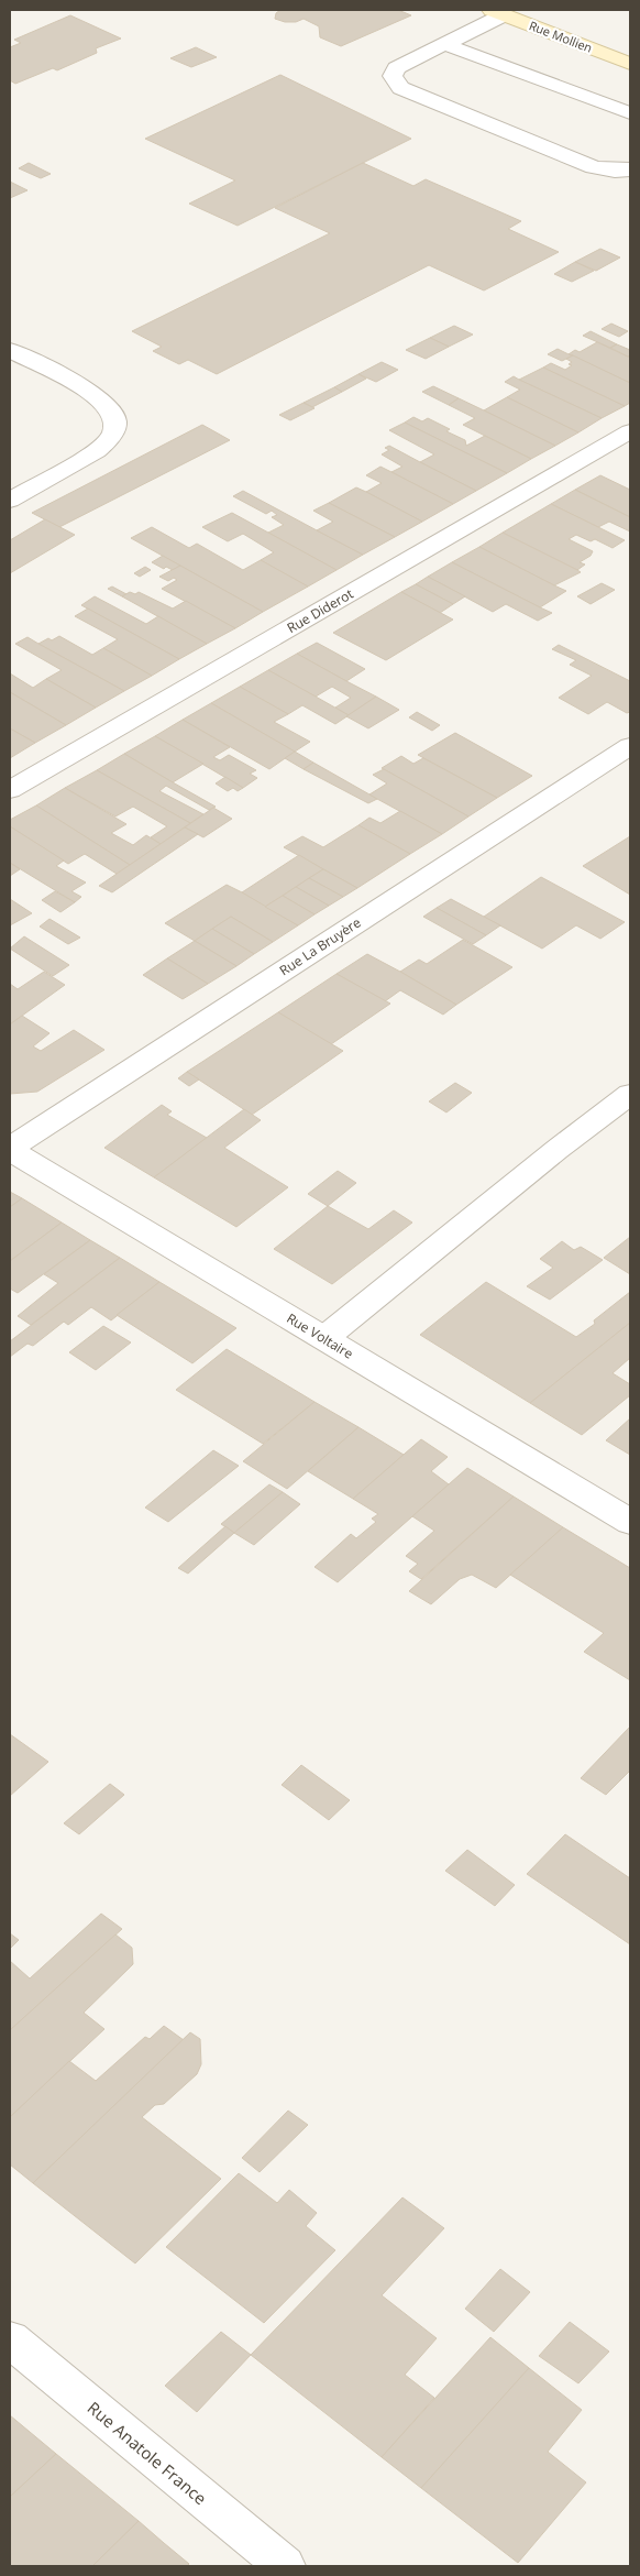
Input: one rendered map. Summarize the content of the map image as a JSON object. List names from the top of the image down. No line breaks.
{"streets":{"street":["Rue Mollien","Rue Diderot","Rue La Bruyère","Rue Voltaire","Rue Anatole France"]},"crossings":[["Rue La Bruyère","Rue Voltaire"]]}
